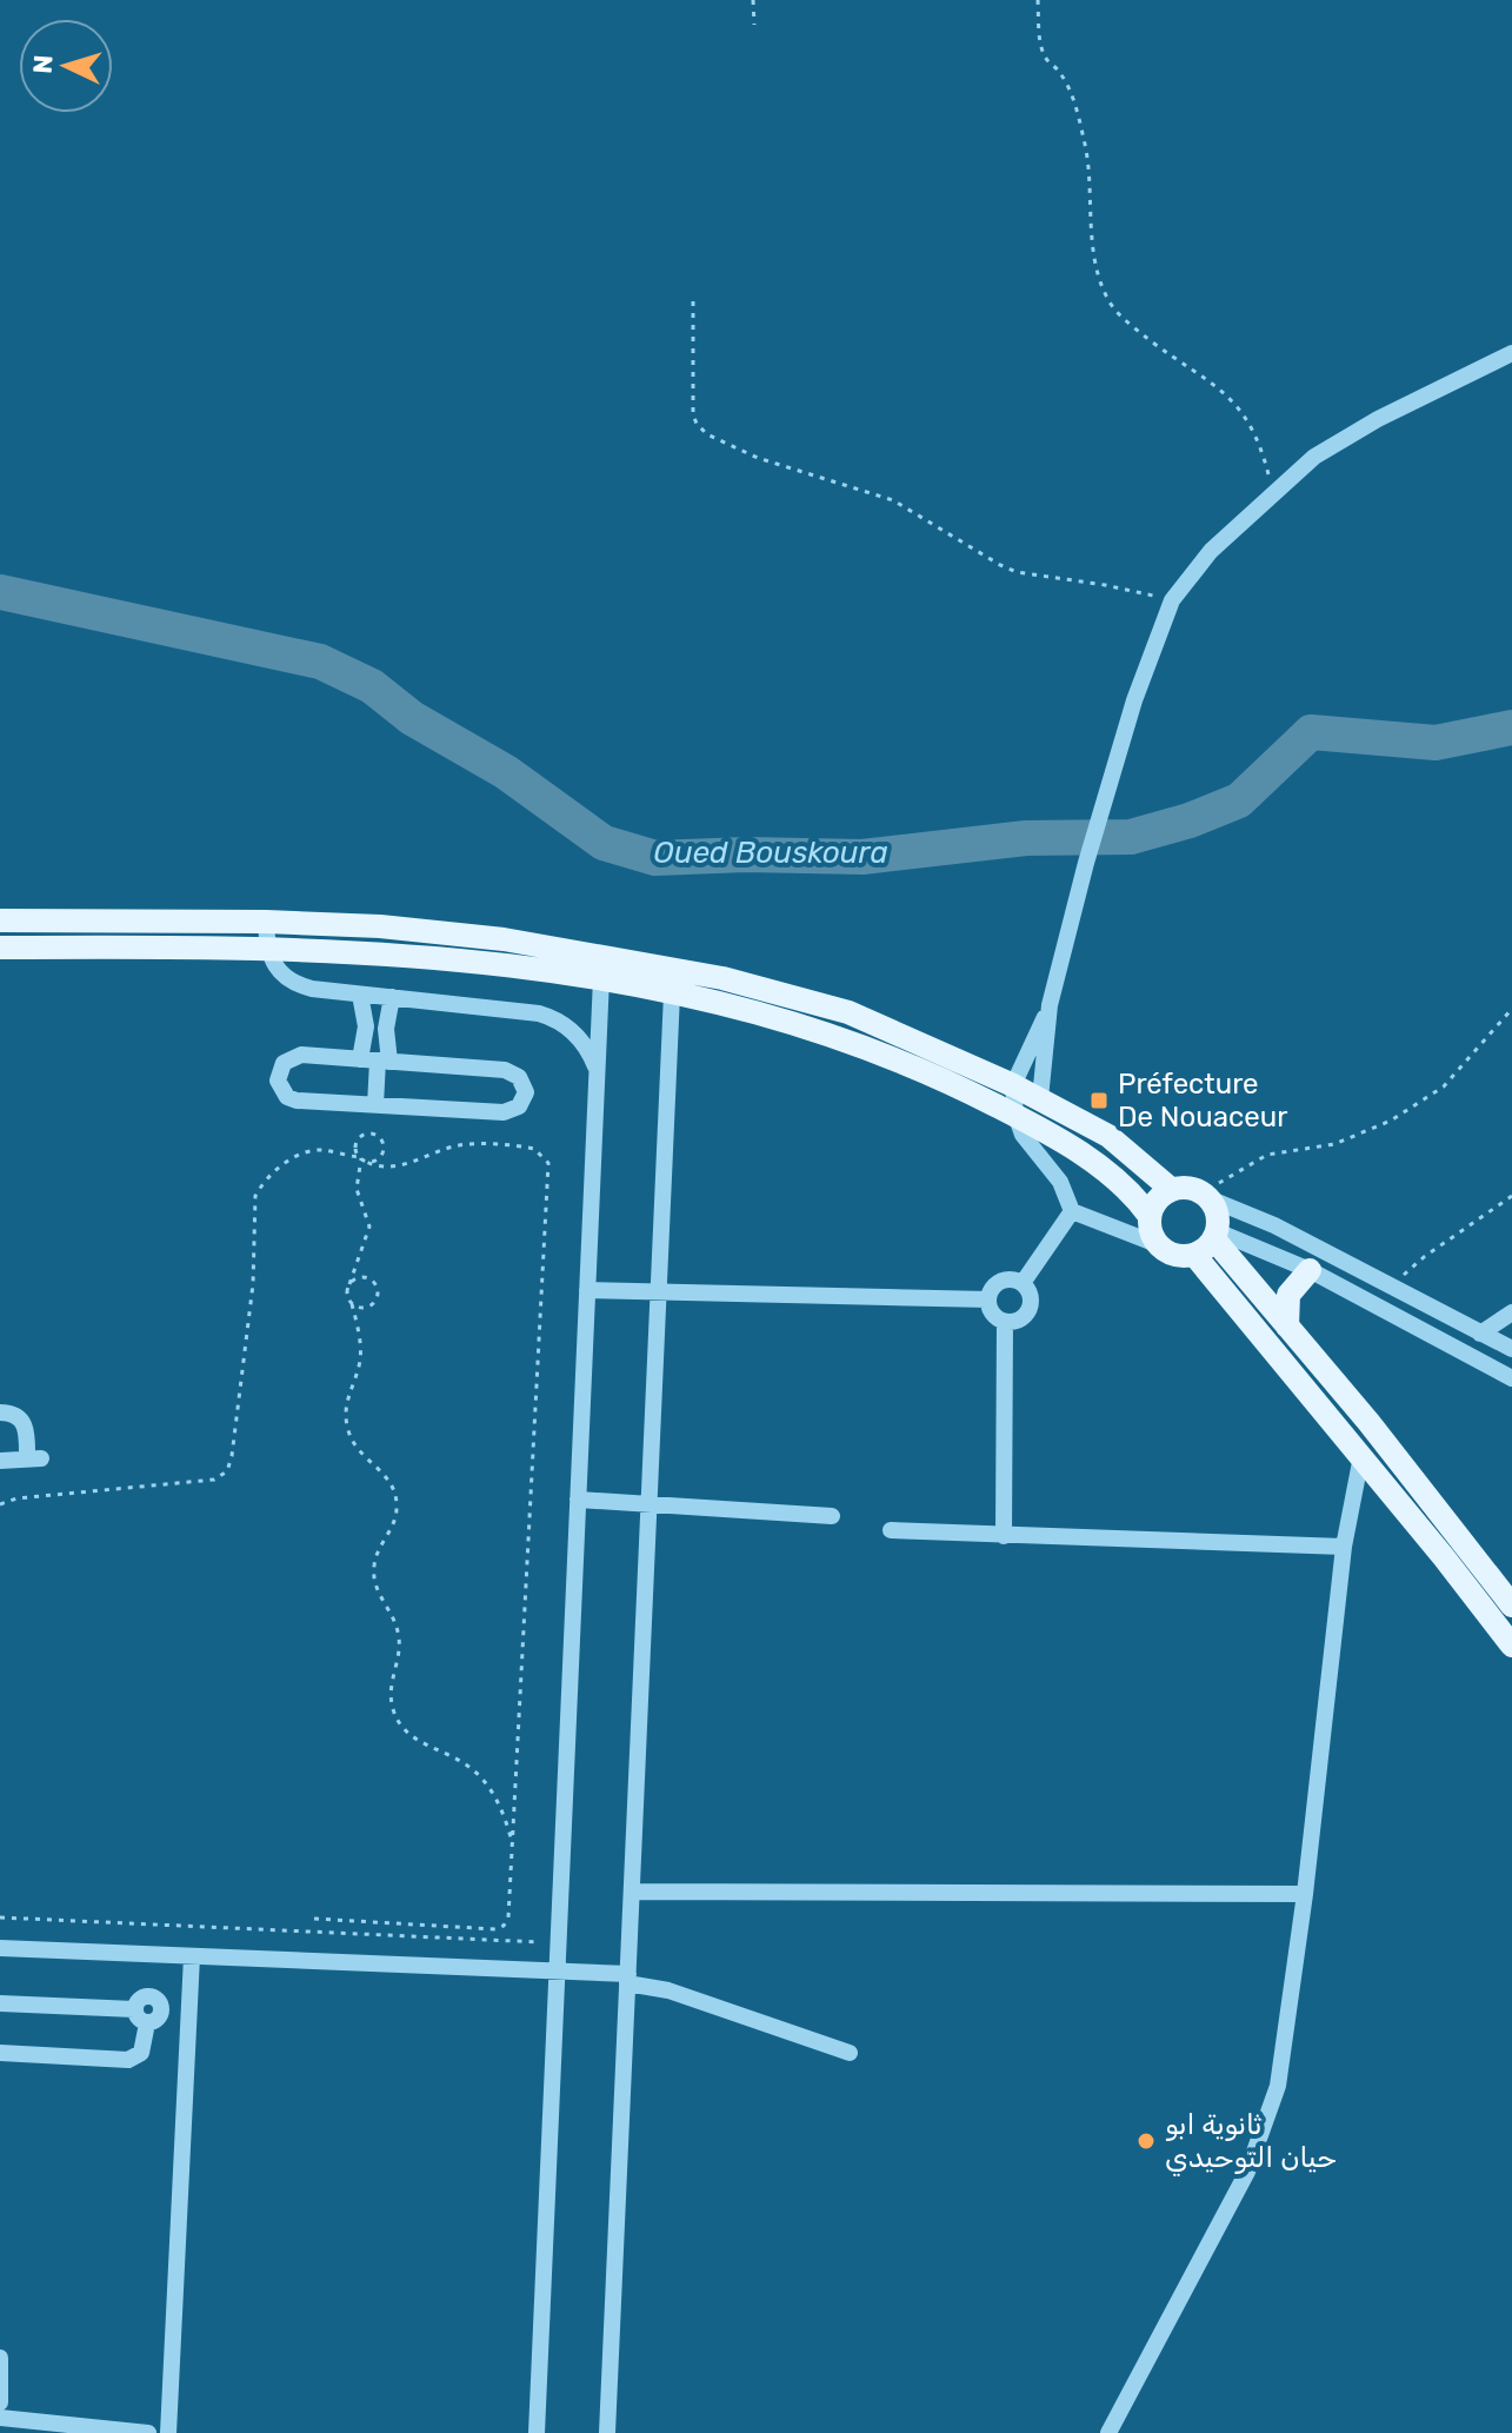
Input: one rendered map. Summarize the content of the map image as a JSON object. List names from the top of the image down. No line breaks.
{"water":["Oued Bouskoura"],"places":{"transit":["Préfecture De Nouaceur"],"other":["ثانوية ابو حيان التوحيدي"]},"north":"left"}
